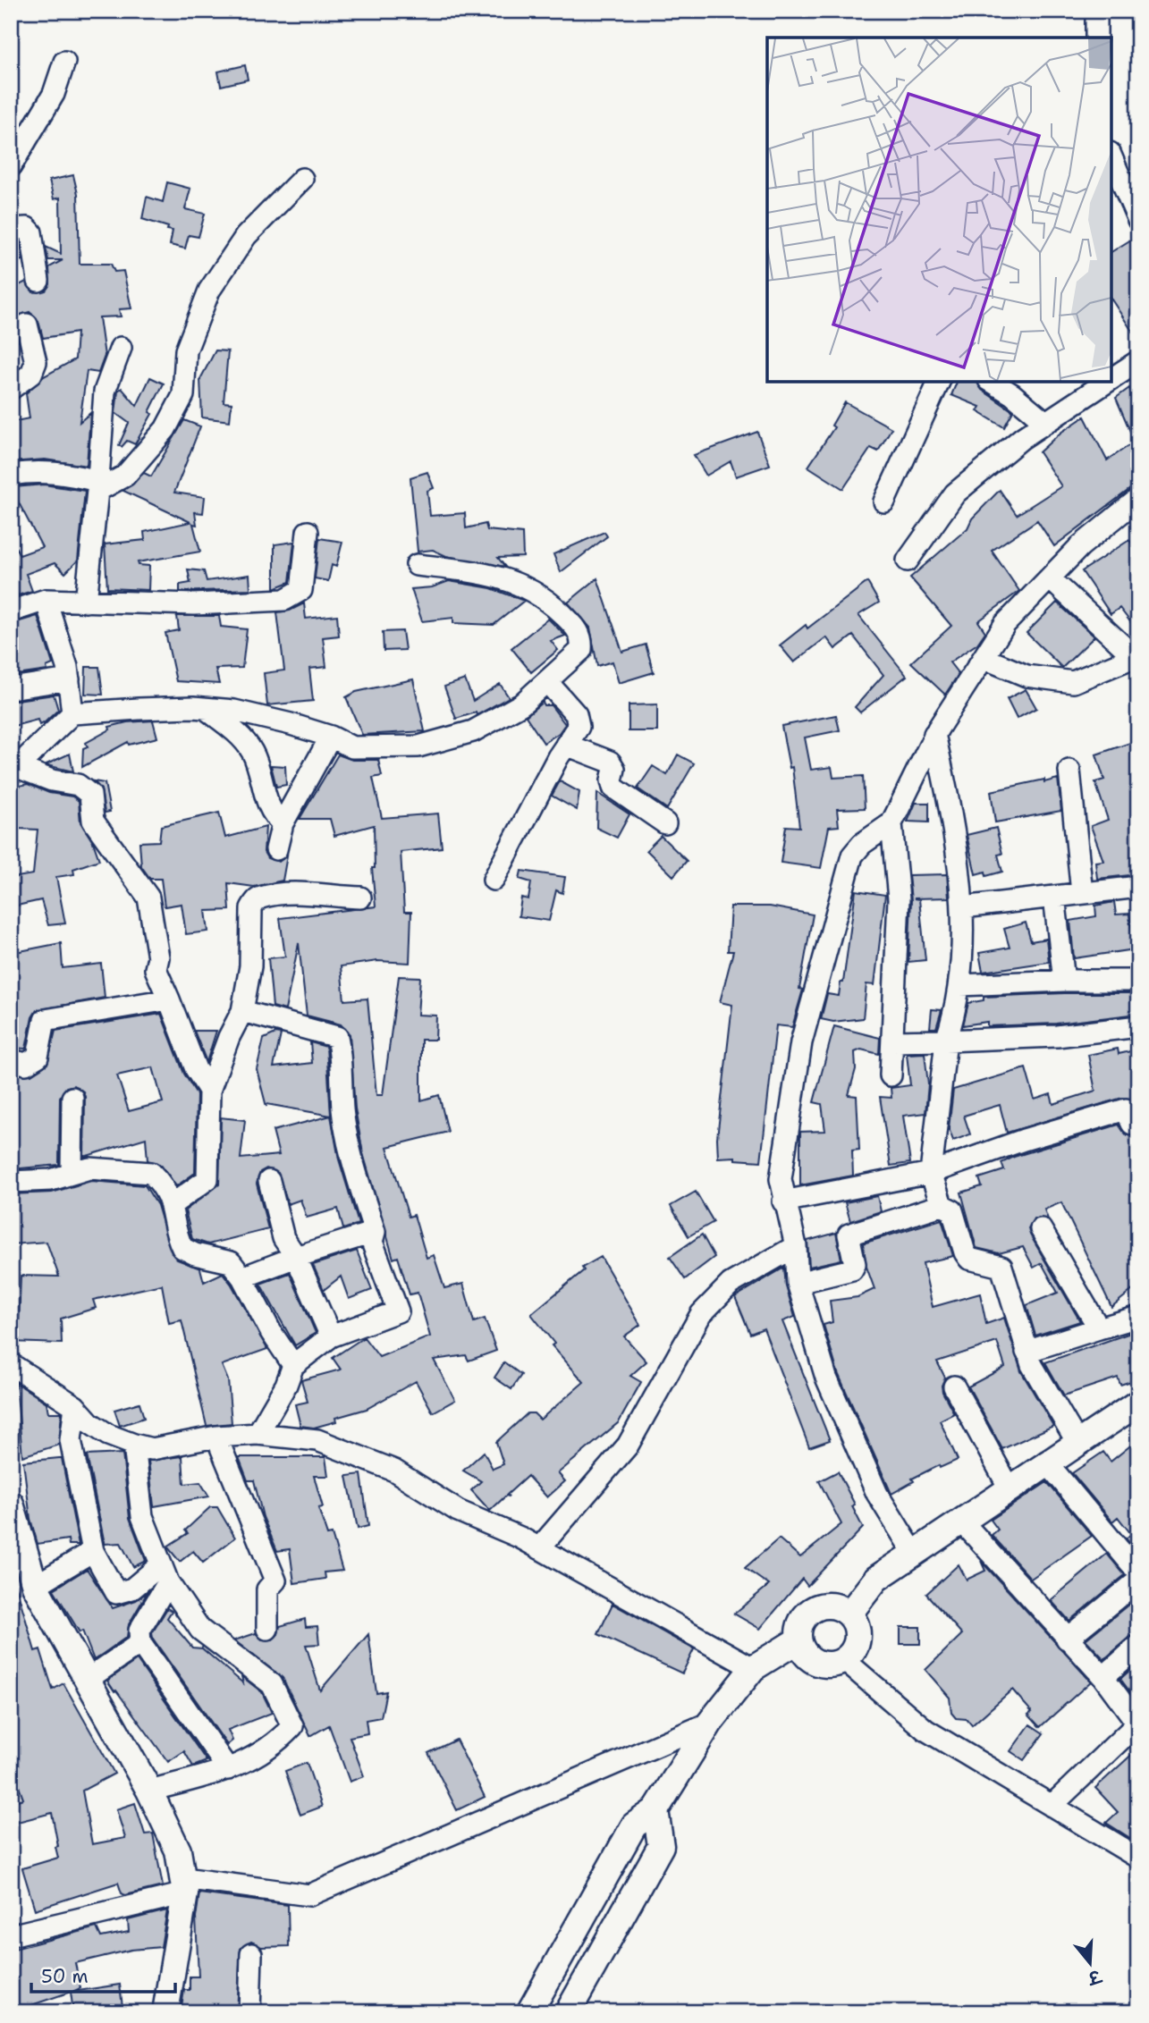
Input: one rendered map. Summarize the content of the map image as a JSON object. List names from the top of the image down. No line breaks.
{"scale_bar":"50 m","north":"bottom"}
